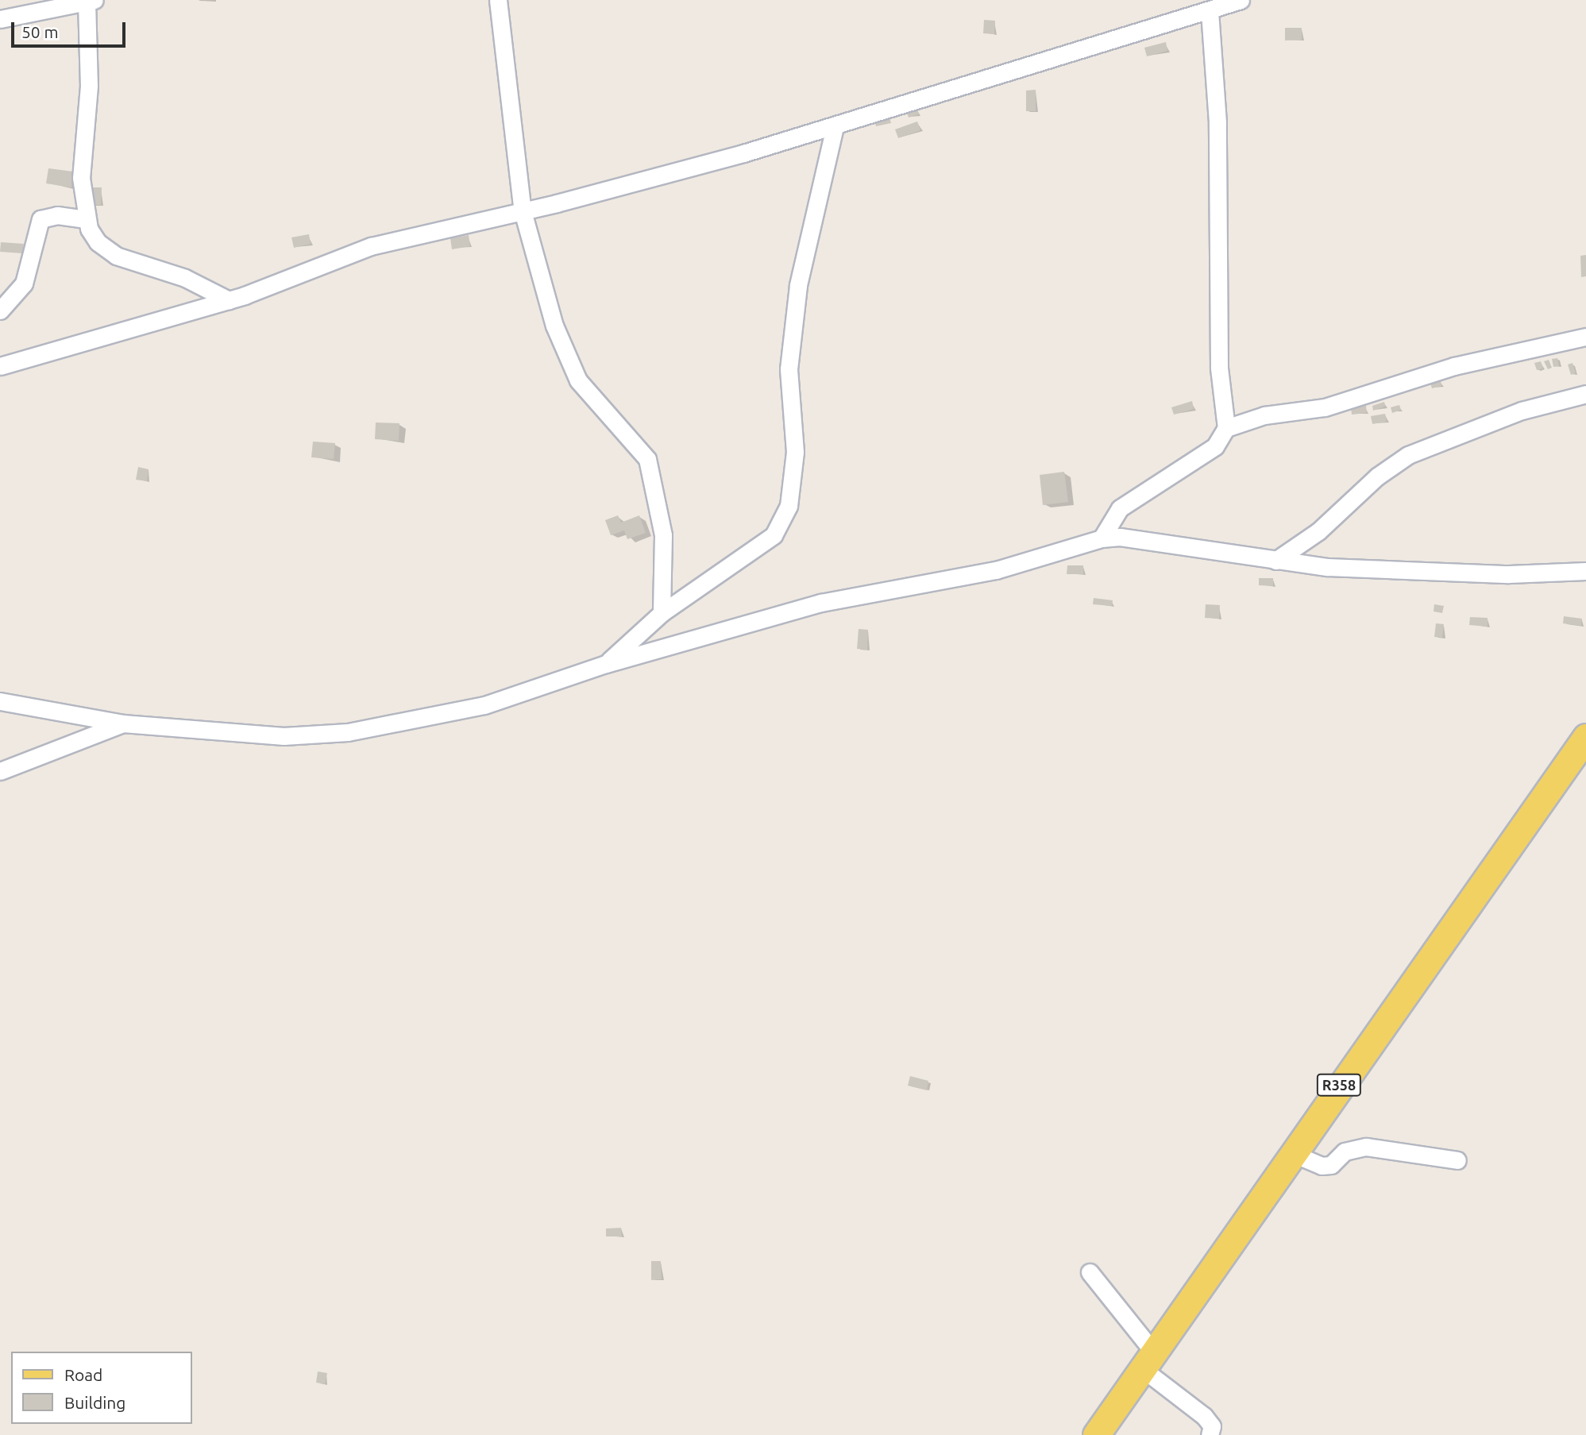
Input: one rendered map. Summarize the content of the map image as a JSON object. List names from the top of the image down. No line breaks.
{"streets":{"main road":["R358"]},"legend":["Road","Building"],"scale_bar":"50 m"}
